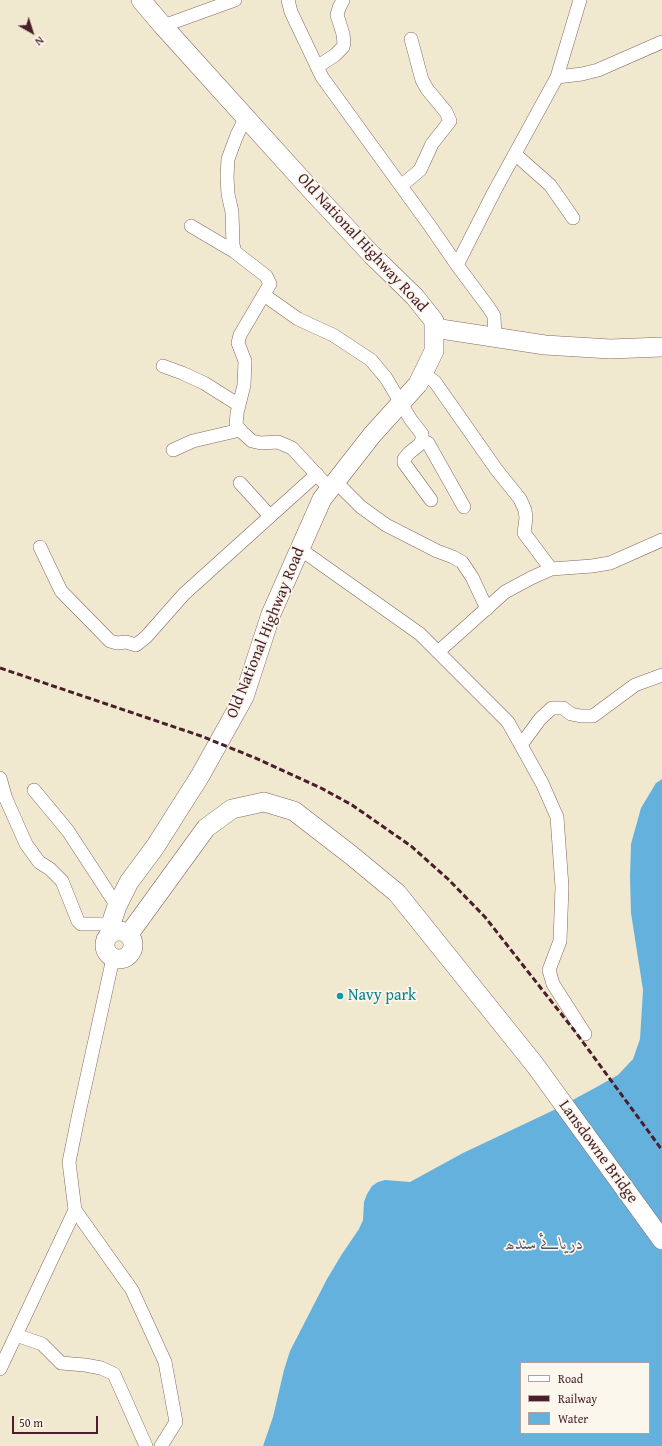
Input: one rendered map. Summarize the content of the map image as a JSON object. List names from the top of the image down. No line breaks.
{"streets":{"main road":["Old National Highway Road","Lansdowne Bridge"]},"crossings":[["Old National Highway Road","Lansdowne Bridge"]],"water":["دریائے سندھ"],"places":["Navy park"],"legend":["Road","Railway","Water"],"scale_bar":"50 m","north":"bottom right"}
